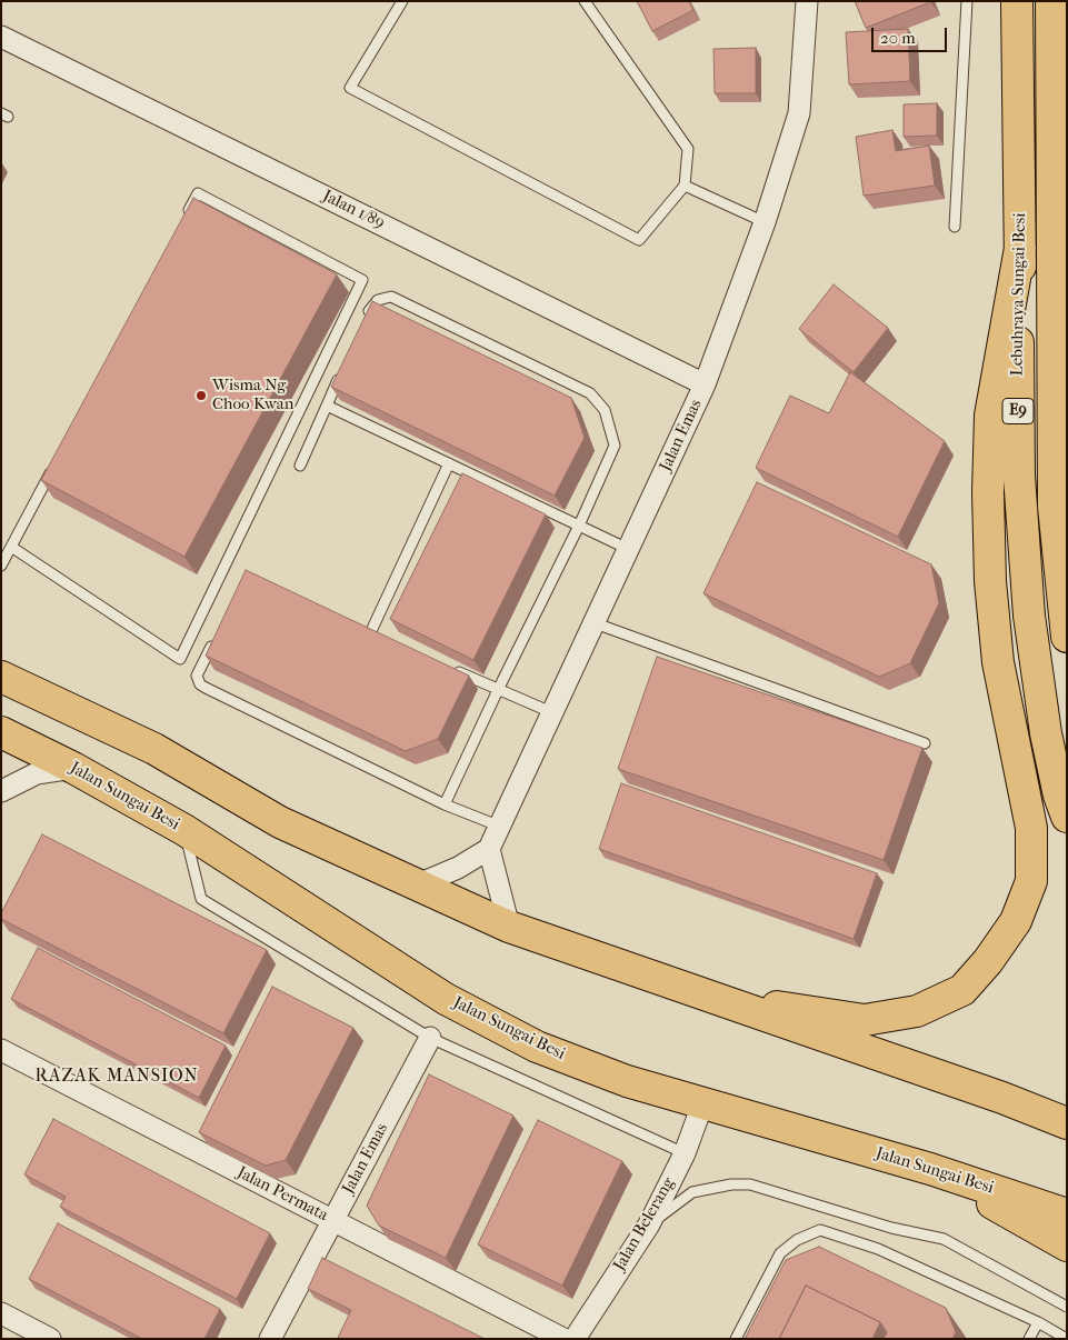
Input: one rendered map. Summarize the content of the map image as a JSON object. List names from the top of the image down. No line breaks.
{"streets":{"highway":["Lebuhraya Sungai Besi","E9","Jalan Sungai Besi"],"street":["Jalan 1/89","Jalan Emas","Jalan Permata","Jalan Belerang"]},"crossings":[["Jalan 1/89","Jalan Emas"],["Jalan Emas","Jalan Permata"],["Jalan Sungai Besi","Jalan Belerang"]],"districts":["RAZAK MANSION"],"places":["Wisma Ng Choo Kwan"],"scale_bar":"20 m"}
